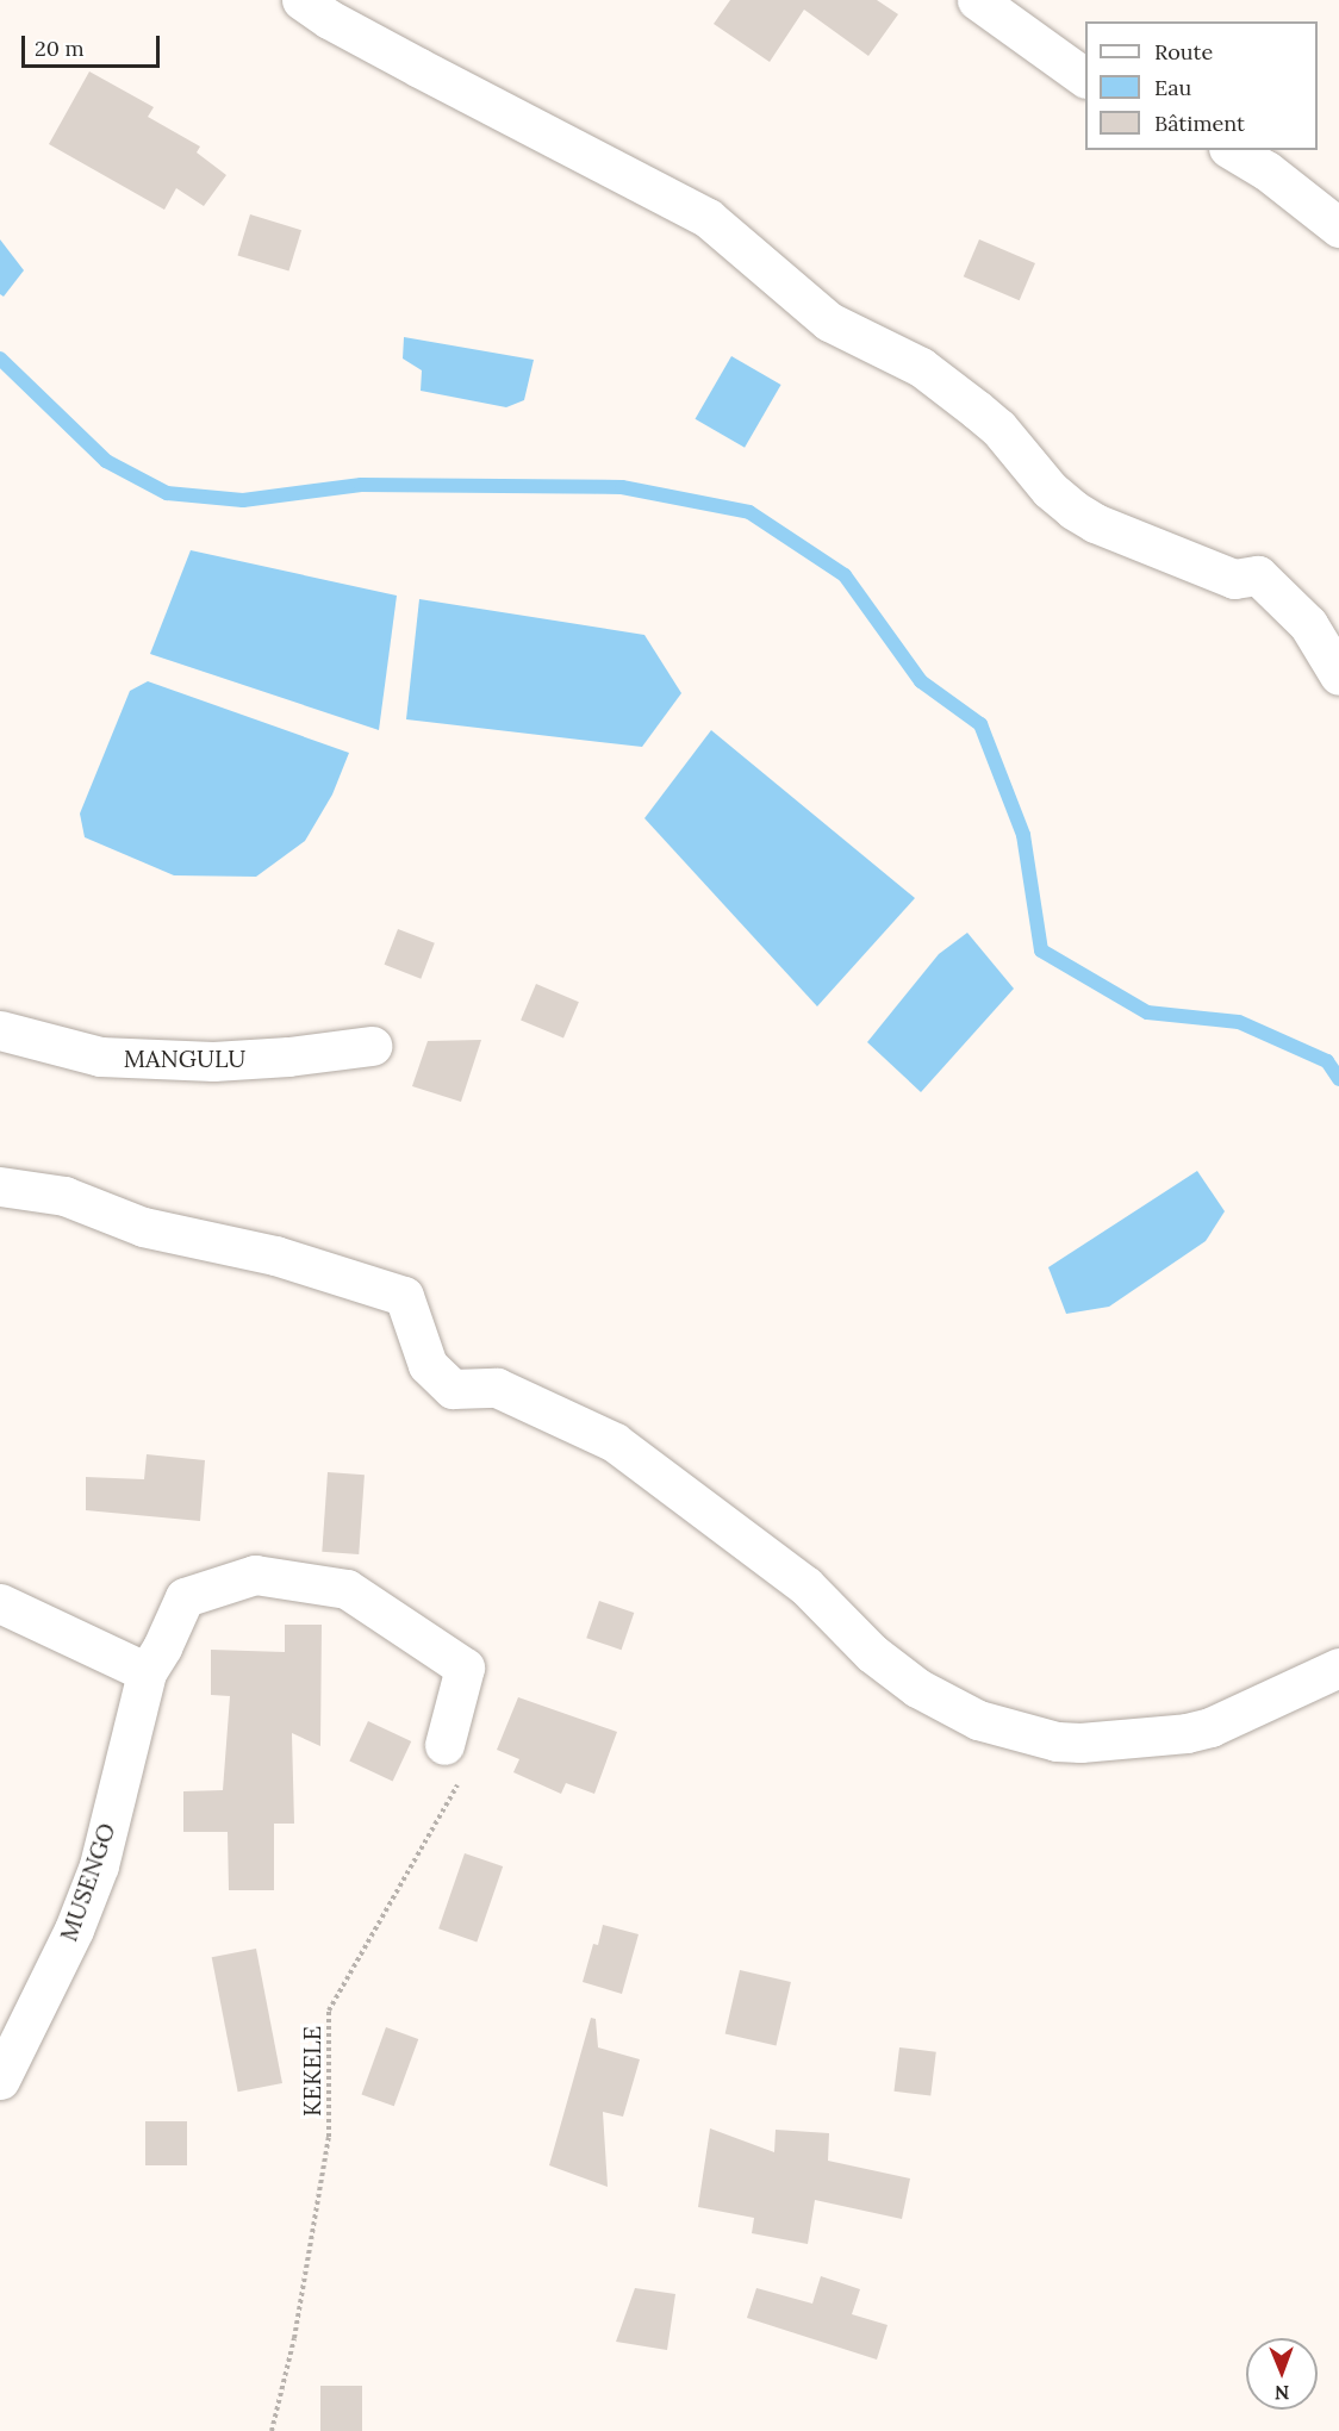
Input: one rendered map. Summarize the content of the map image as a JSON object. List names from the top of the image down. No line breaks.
{"streets":{"street":["MANGULU","MUSENGO"],"path":["KEKELE"]},"legend":["Route","Eau","Bâtiment"],"scale_bar":"20 m","north":"bottom"}
